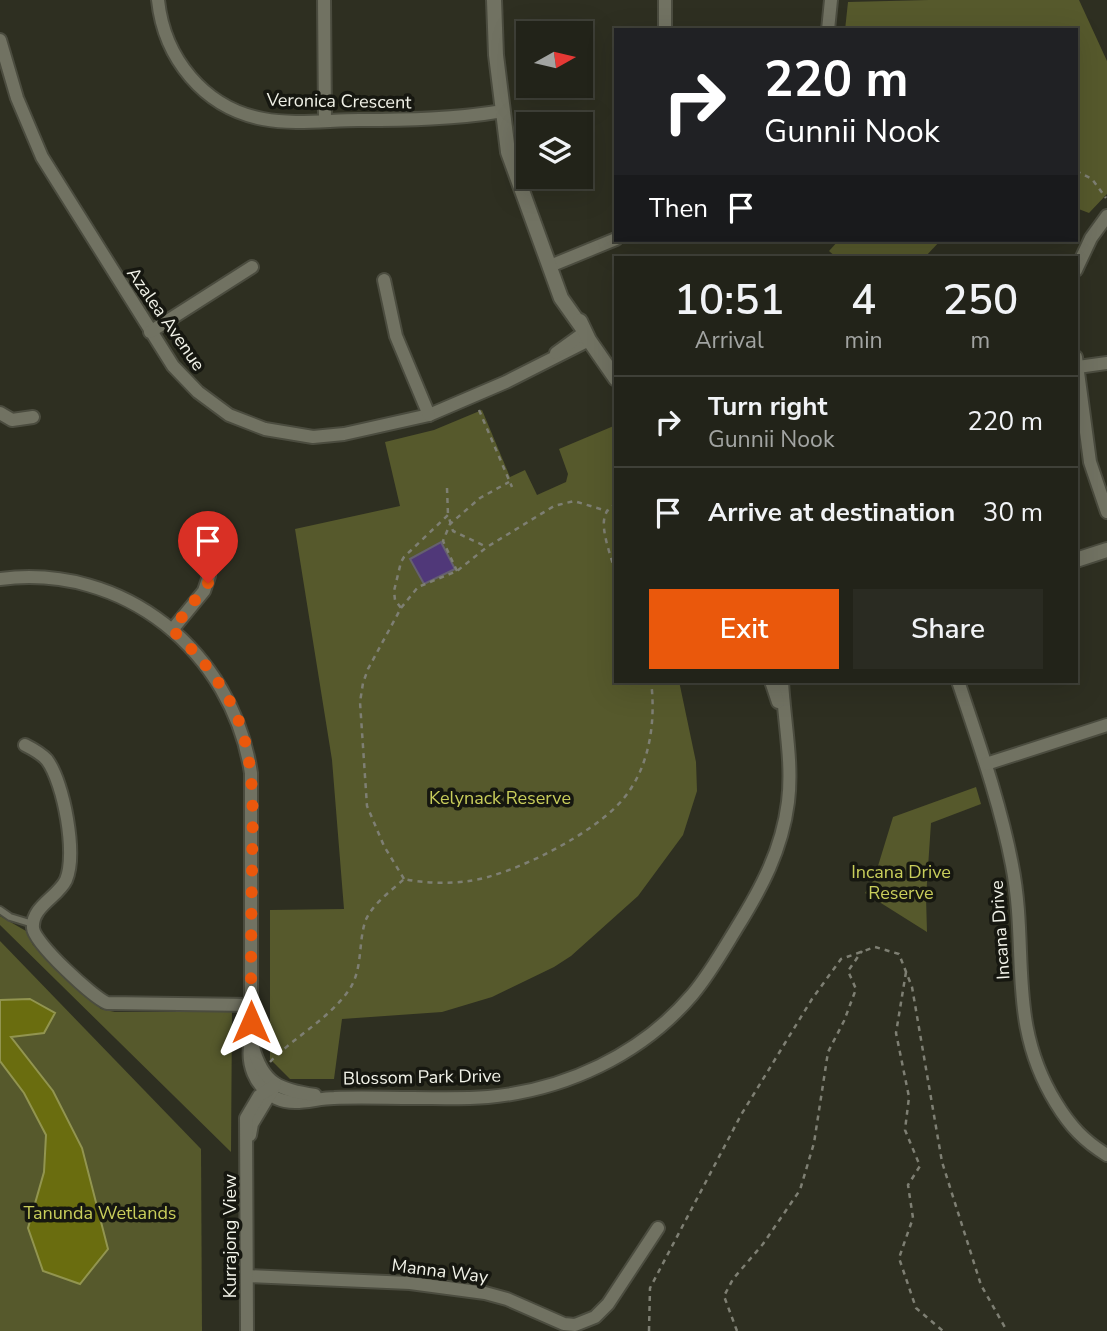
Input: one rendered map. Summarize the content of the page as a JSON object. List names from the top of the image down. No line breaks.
{"streets":{"street":["Veronica Crescent","Azalea Avenue","Incana Drive","Blossom Park Drive","Kurrajong View","Manna Way"]},"crossings":[["Blossom Park Drive","Kurrajong View"],["Kurrajong View","Manna Way"]],"parks":["Kelynack Reserve","Incana Drive Reserve","Tanunda Wetlands"],"north":"right","page":{"turn":["220 m","Gunnii Nook"],"then":"Then","eta":["10:51","Arrival","4","min","250","m"],"list":[{"name":"Turn right","note":"Gunnii Nook","value":"220 m"},{"name":"Arrive at destination","value":"30 m"}],"buttons":["Exit","Share"]}}
